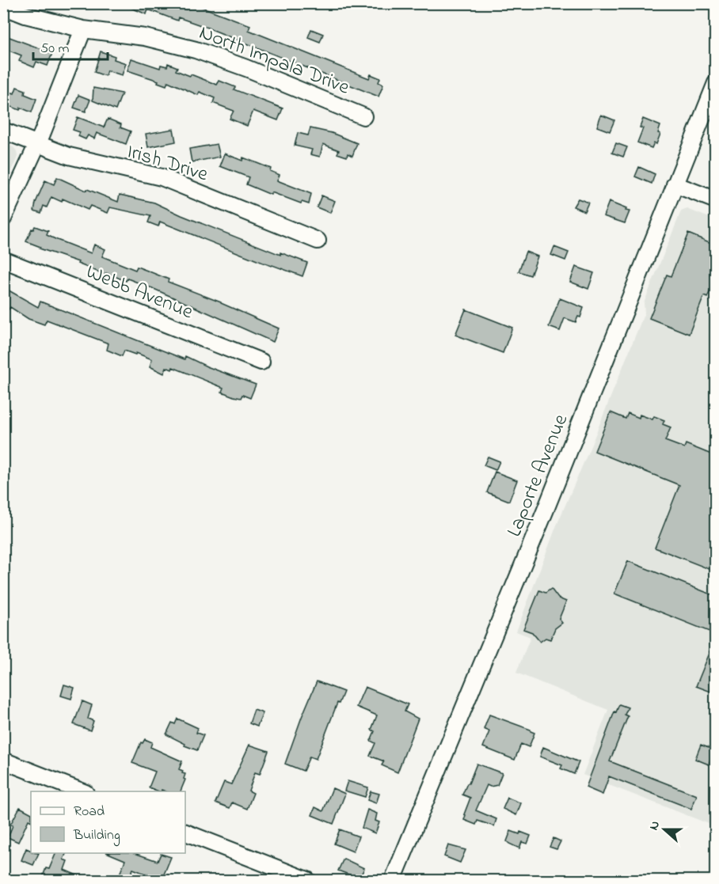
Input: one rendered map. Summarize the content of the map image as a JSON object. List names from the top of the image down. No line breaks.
{"streets":{"street":["North Impala Drive","Irish Drive","Webb Avenue","Laporte Avenue"]},"legend":["Road","Building"],"scale_bar":"50 m","north":"left"}
